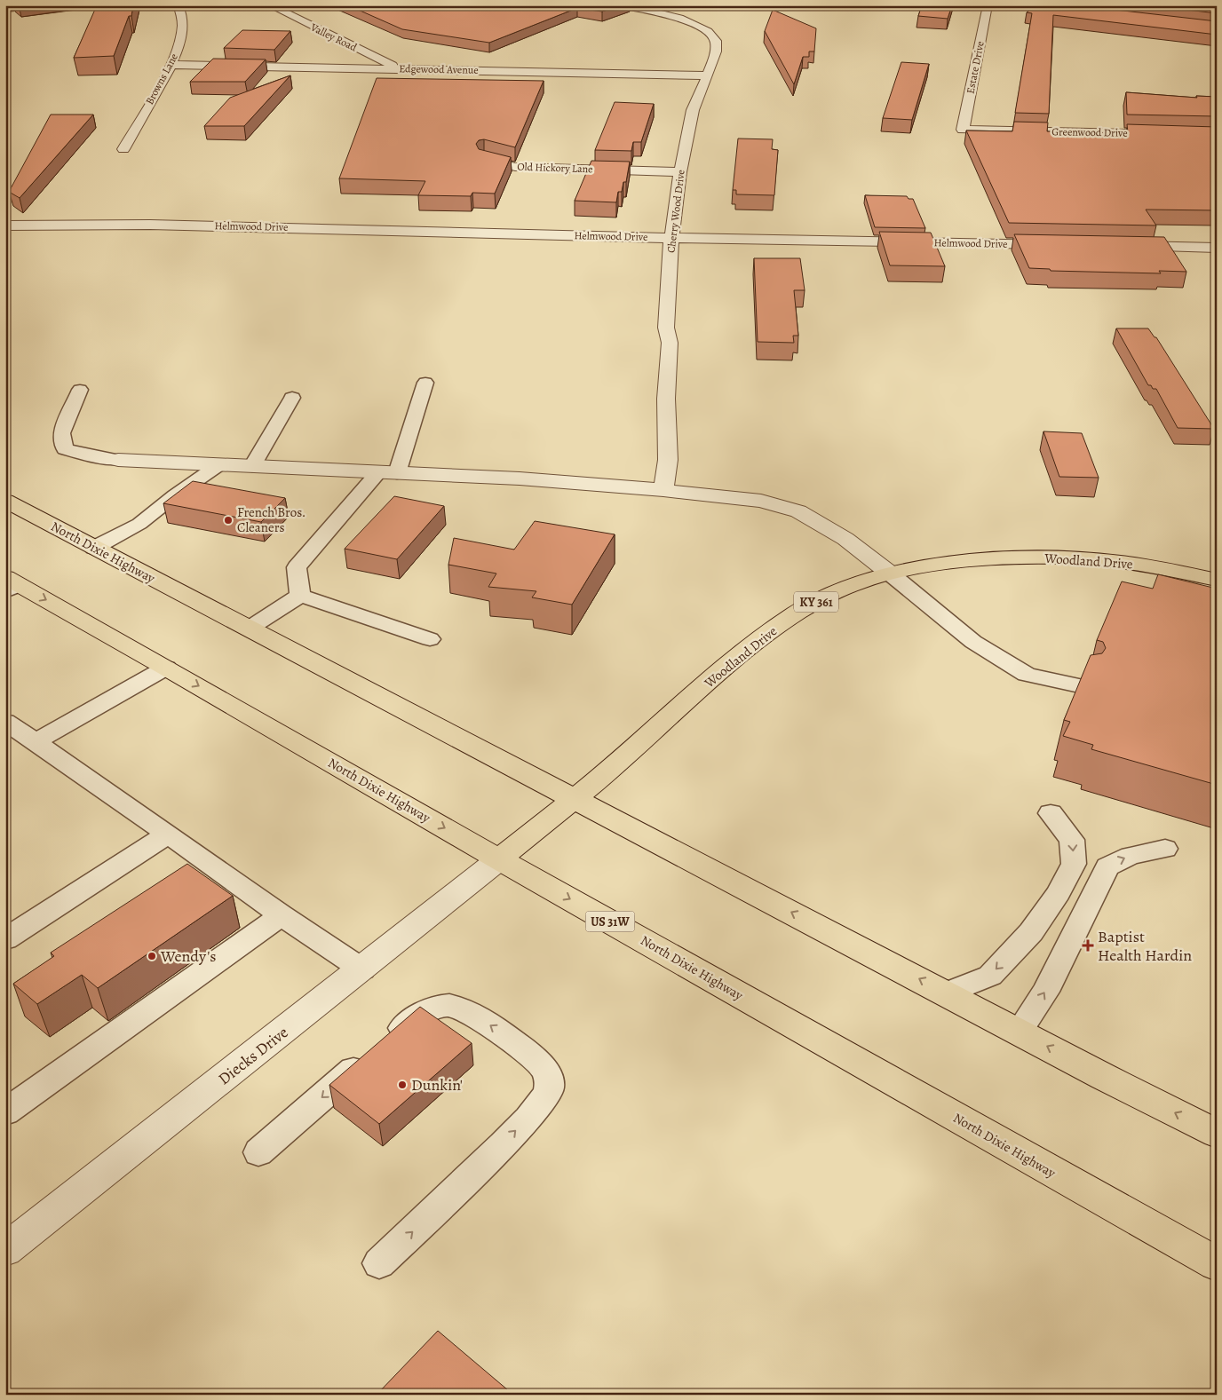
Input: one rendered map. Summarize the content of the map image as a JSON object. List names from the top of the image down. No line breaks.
{"streets":{"main road":["North Dixie Highway","Woodland Drive","KY 361","US 31W"],"street":["Valley Road","Estate Drive","Edgewood Avenue","Browns Lane","Greenwood Drive","Old Hickory Lane","Cherry Wood Drive","Helmwood Drive","Diecks Drive"]},"crossings":[["Valley Road","Edgewood Avenue"],["Estate Drive","Greenwood Drive"],["Edgewood Avenue","Browns Lane"],["Edgewood Avenue","Cherry Wood Drive"],["Old Hickory Lane","Cherry Wood Drive"],["Cherry Wood Drive","Helmwood Drive"],["North Dixie Highway","Woodland Drive"],["North Dixie Highway","Diecks Drive"],["Woodland Drive","Diecks Drive"]],"places":{"other":["French Bros. Cleaners","Wendy's","Dunkin'"],"health":["Baptist Health Hardin"]}}
